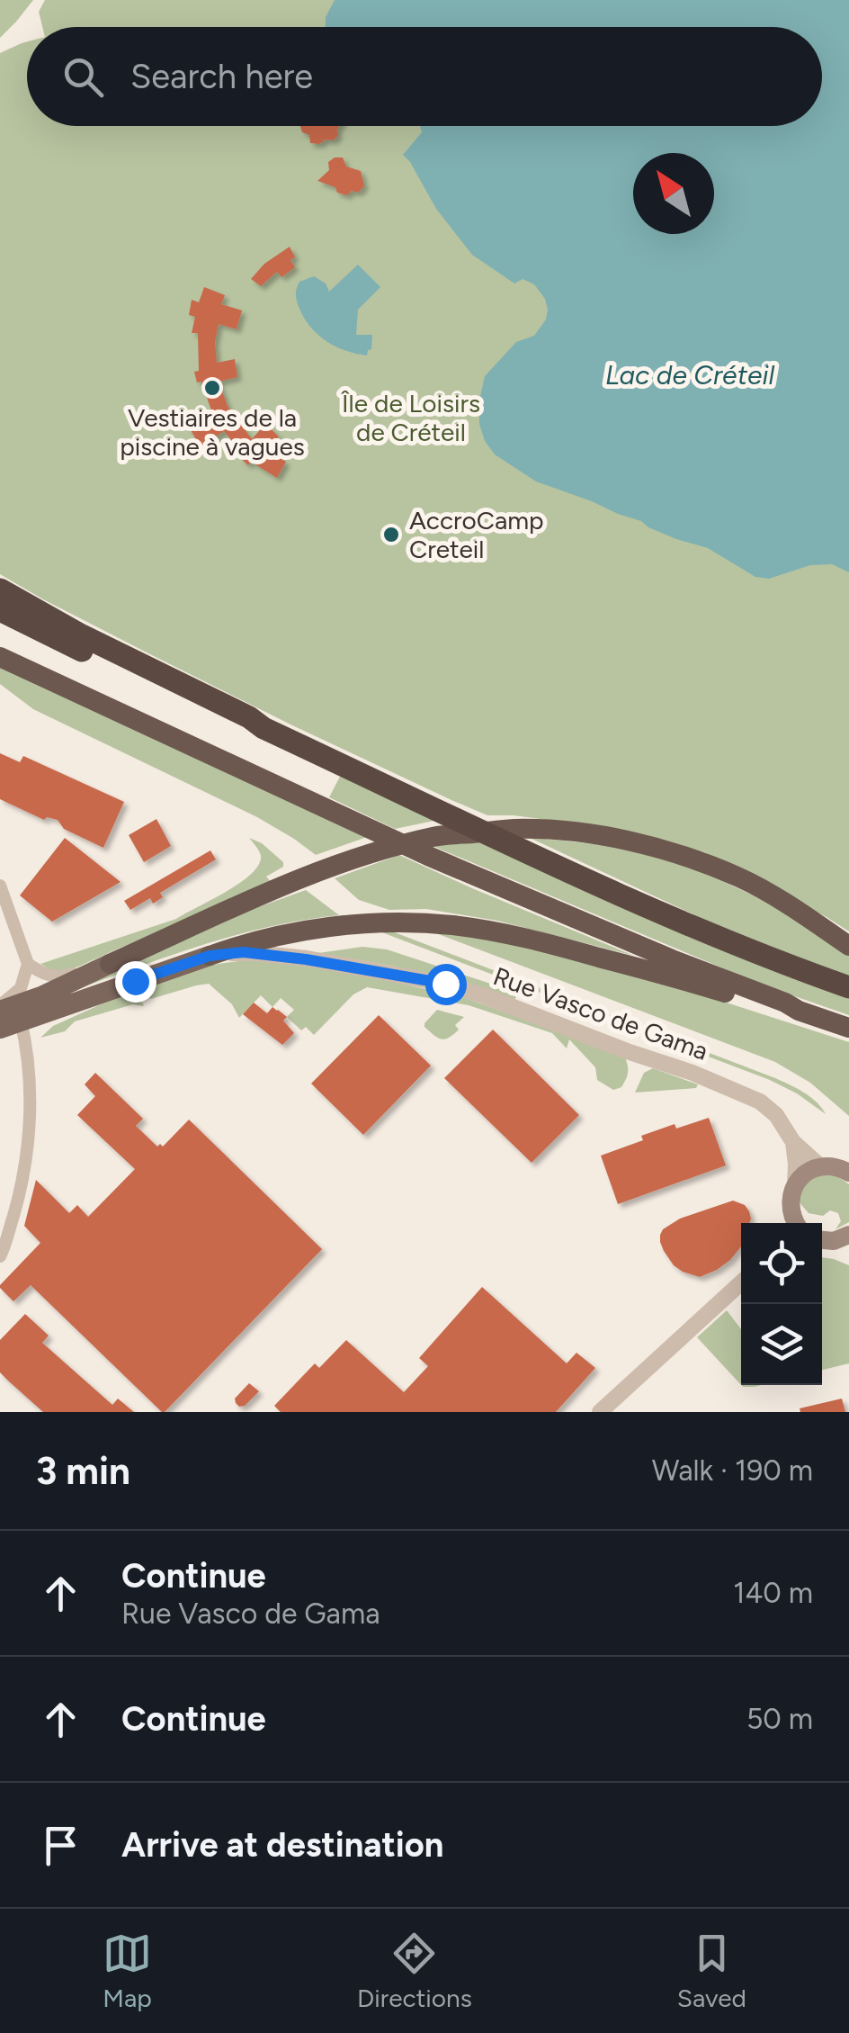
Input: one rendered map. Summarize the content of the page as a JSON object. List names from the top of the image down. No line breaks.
{"streets":{"street":["Rue Vasco de Gama"]},"water":["Lac de Créteil"],"parks":["Île de Loisirs de Créteil"],"places":["Vestiaires de la piscine à vagues","AccroCamp Creteil"],"north":"top left","page":{"search":"Search here","heading":["3 min","Walk · 190 m"],"list":[["Continue","Rue Vasco de Gama","140 m"],["Continue","50 m"],"Arrive at destination"],"nav":["Map","Directions","Saved"]}}
